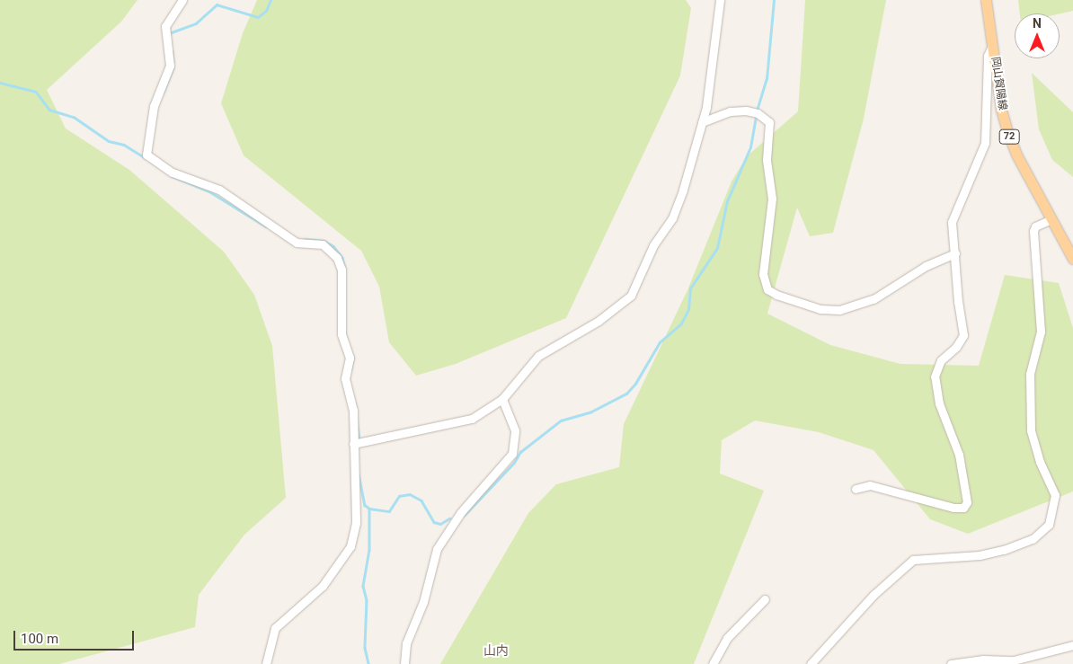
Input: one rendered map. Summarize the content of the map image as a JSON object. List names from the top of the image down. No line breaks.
{"streets":{"main road":["岡山賀陽線","72"]},"districts":["山内"],"scale_bar":"100 m","north":"top"}
